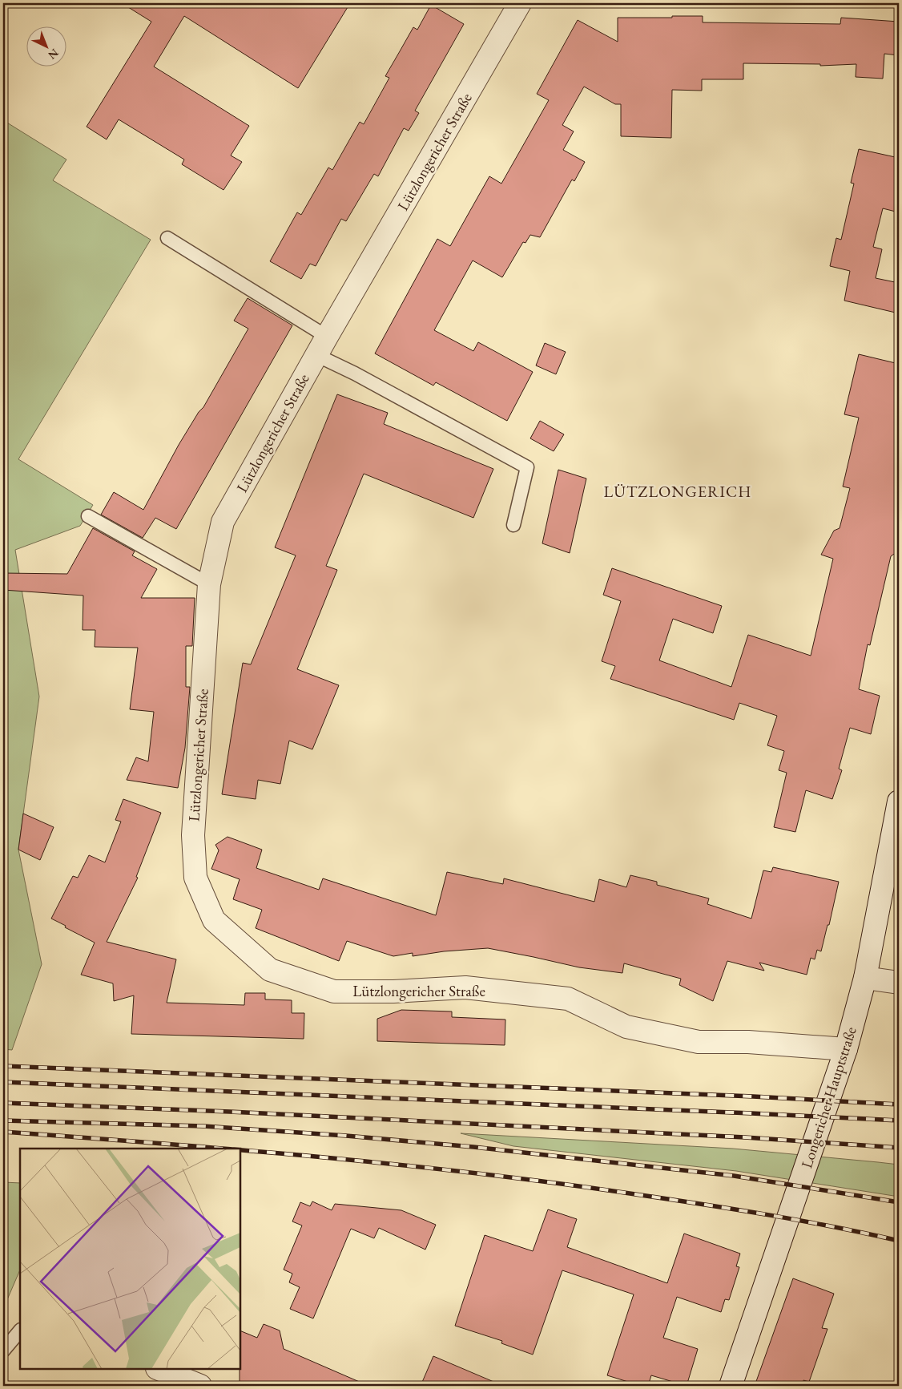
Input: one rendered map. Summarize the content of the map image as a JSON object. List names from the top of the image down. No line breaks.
{"streets":{"street":["Lützlongericher Straße","Longericher Hauptstraße"]},"crossings":[["Lützlongericher Straße","Longericher Hauptstraße"]],"districts":["LÜTZLONGERICH"],"north":"bottom right"}
